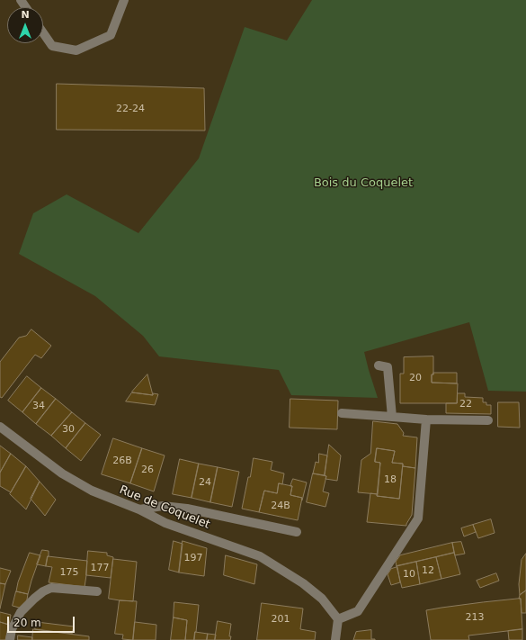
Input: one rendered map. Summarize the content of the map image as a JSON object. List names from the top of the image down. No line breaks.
{"streets":{"street":["Rue de Coquelet"]},"parks":["Bois du Coquelet"],"house_numbers":["22-24","20","22","34","30","26B","26","18","24","24B","197","177","12","175","10","213","201"],"scale_bar":"20 m","north":"top"}
